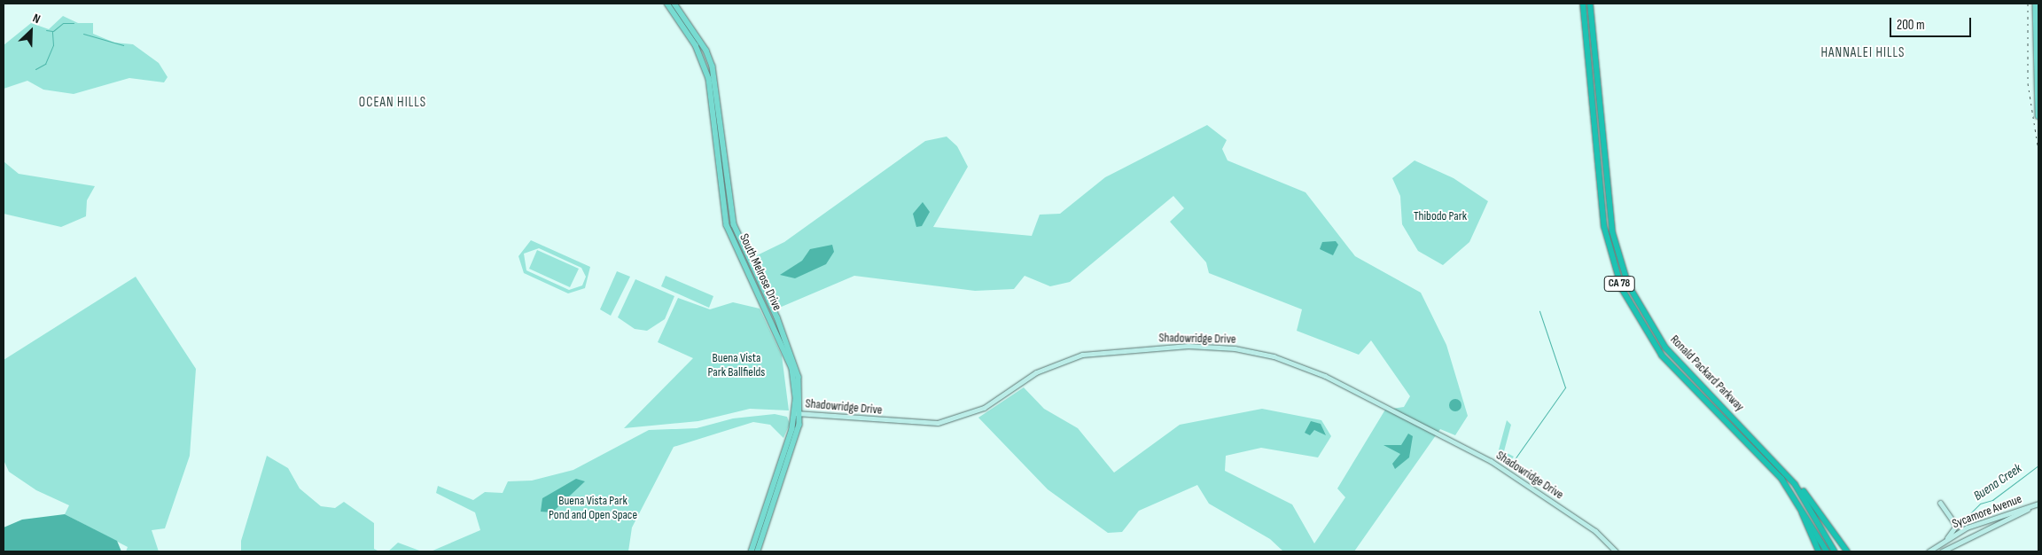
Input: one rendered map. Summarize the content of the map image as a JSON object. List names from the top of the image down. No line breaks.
{"streets":{"highway":["CA 78","Ronald Packard Parkway"],"main road":["South Melrose Drive","Shadowridge Drive","Sycamore Avenue"]},"crossings":[["South Melrose Drive","Shadowridge Drive"]],"districts":["HANNALEI HILLS","OCEAN HILLS"],"water":["Buena Creek"],"parks":["Thibodo Park","Buena Vista Park Ballfields","Buena Vista Park Pond and Open Space"],"scale_bar":"200 m","north":"top right"}
